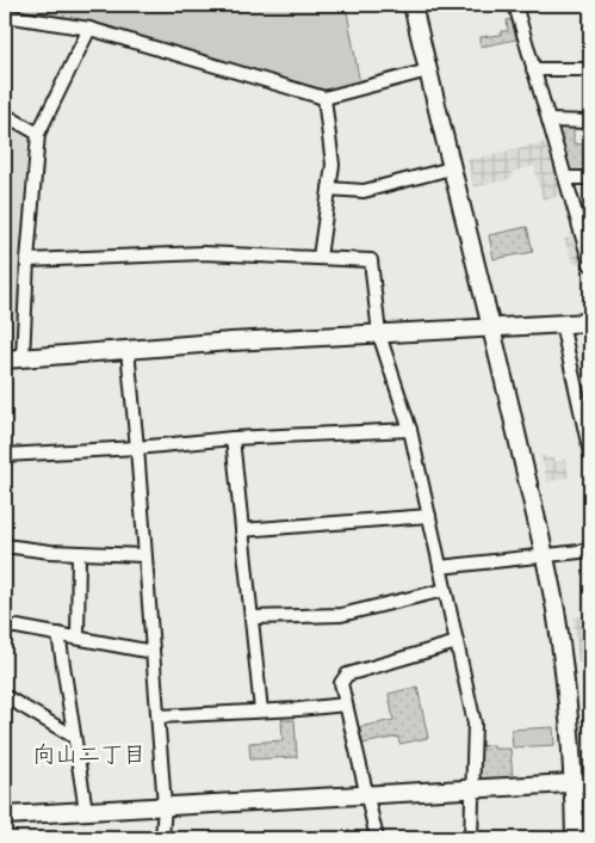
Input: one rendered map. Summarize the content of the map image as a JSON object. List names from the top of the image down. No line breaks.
{"districts":["向山二丁目"]}
